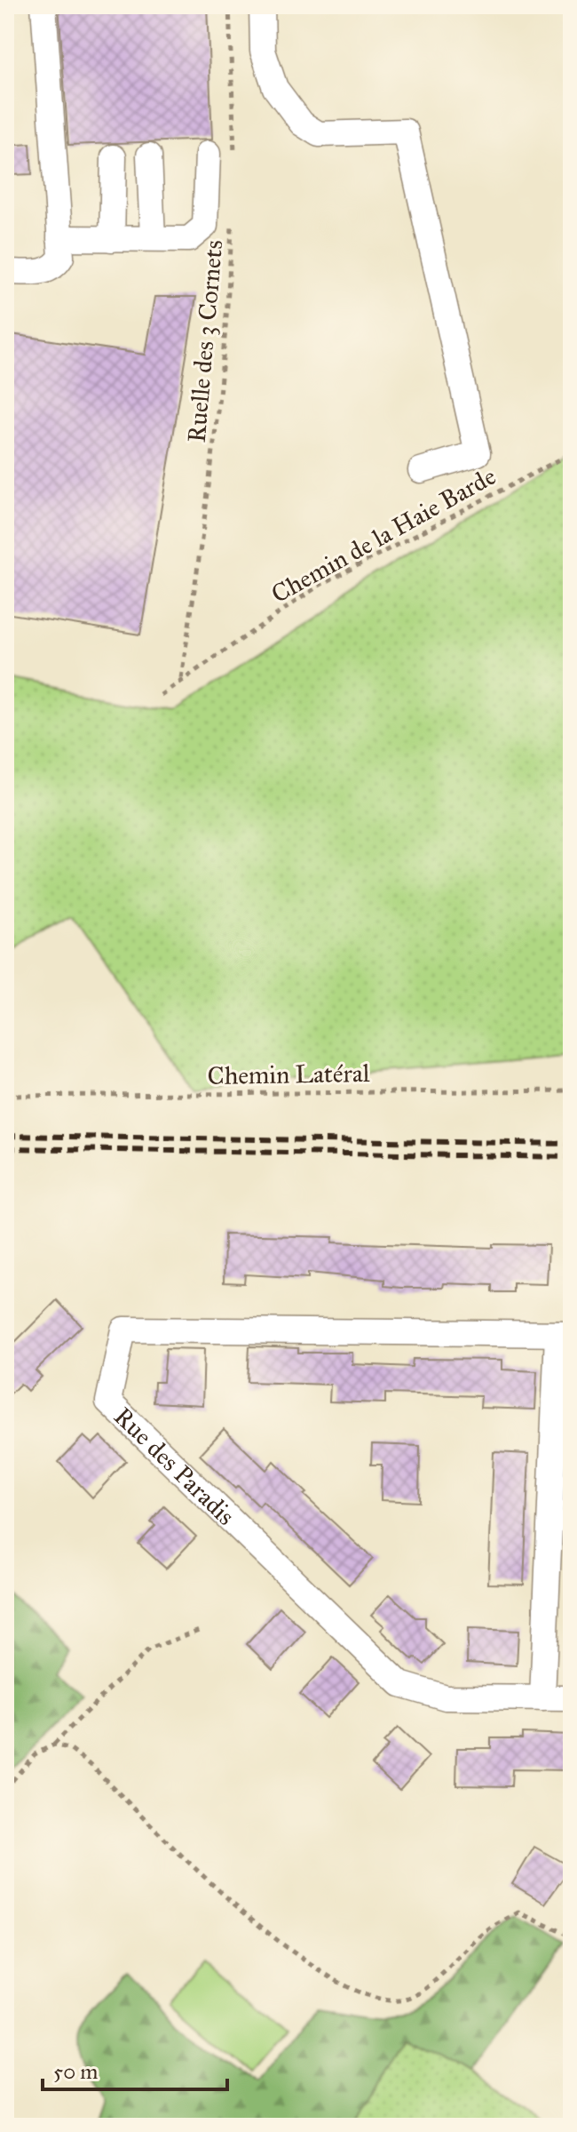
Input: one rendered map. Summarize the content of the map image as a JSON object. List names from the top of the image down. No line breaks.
{"streets":{"street":["Rue des Paradis"],"path":["Ruelle des 3 Cornets","Chemin de la Haie Barde","Chemin Latéral"]},"crossings":[["Ruelle des 3 Cornets","Chemin de la Haie Barde"]],"scale_bar":"50 m"}
